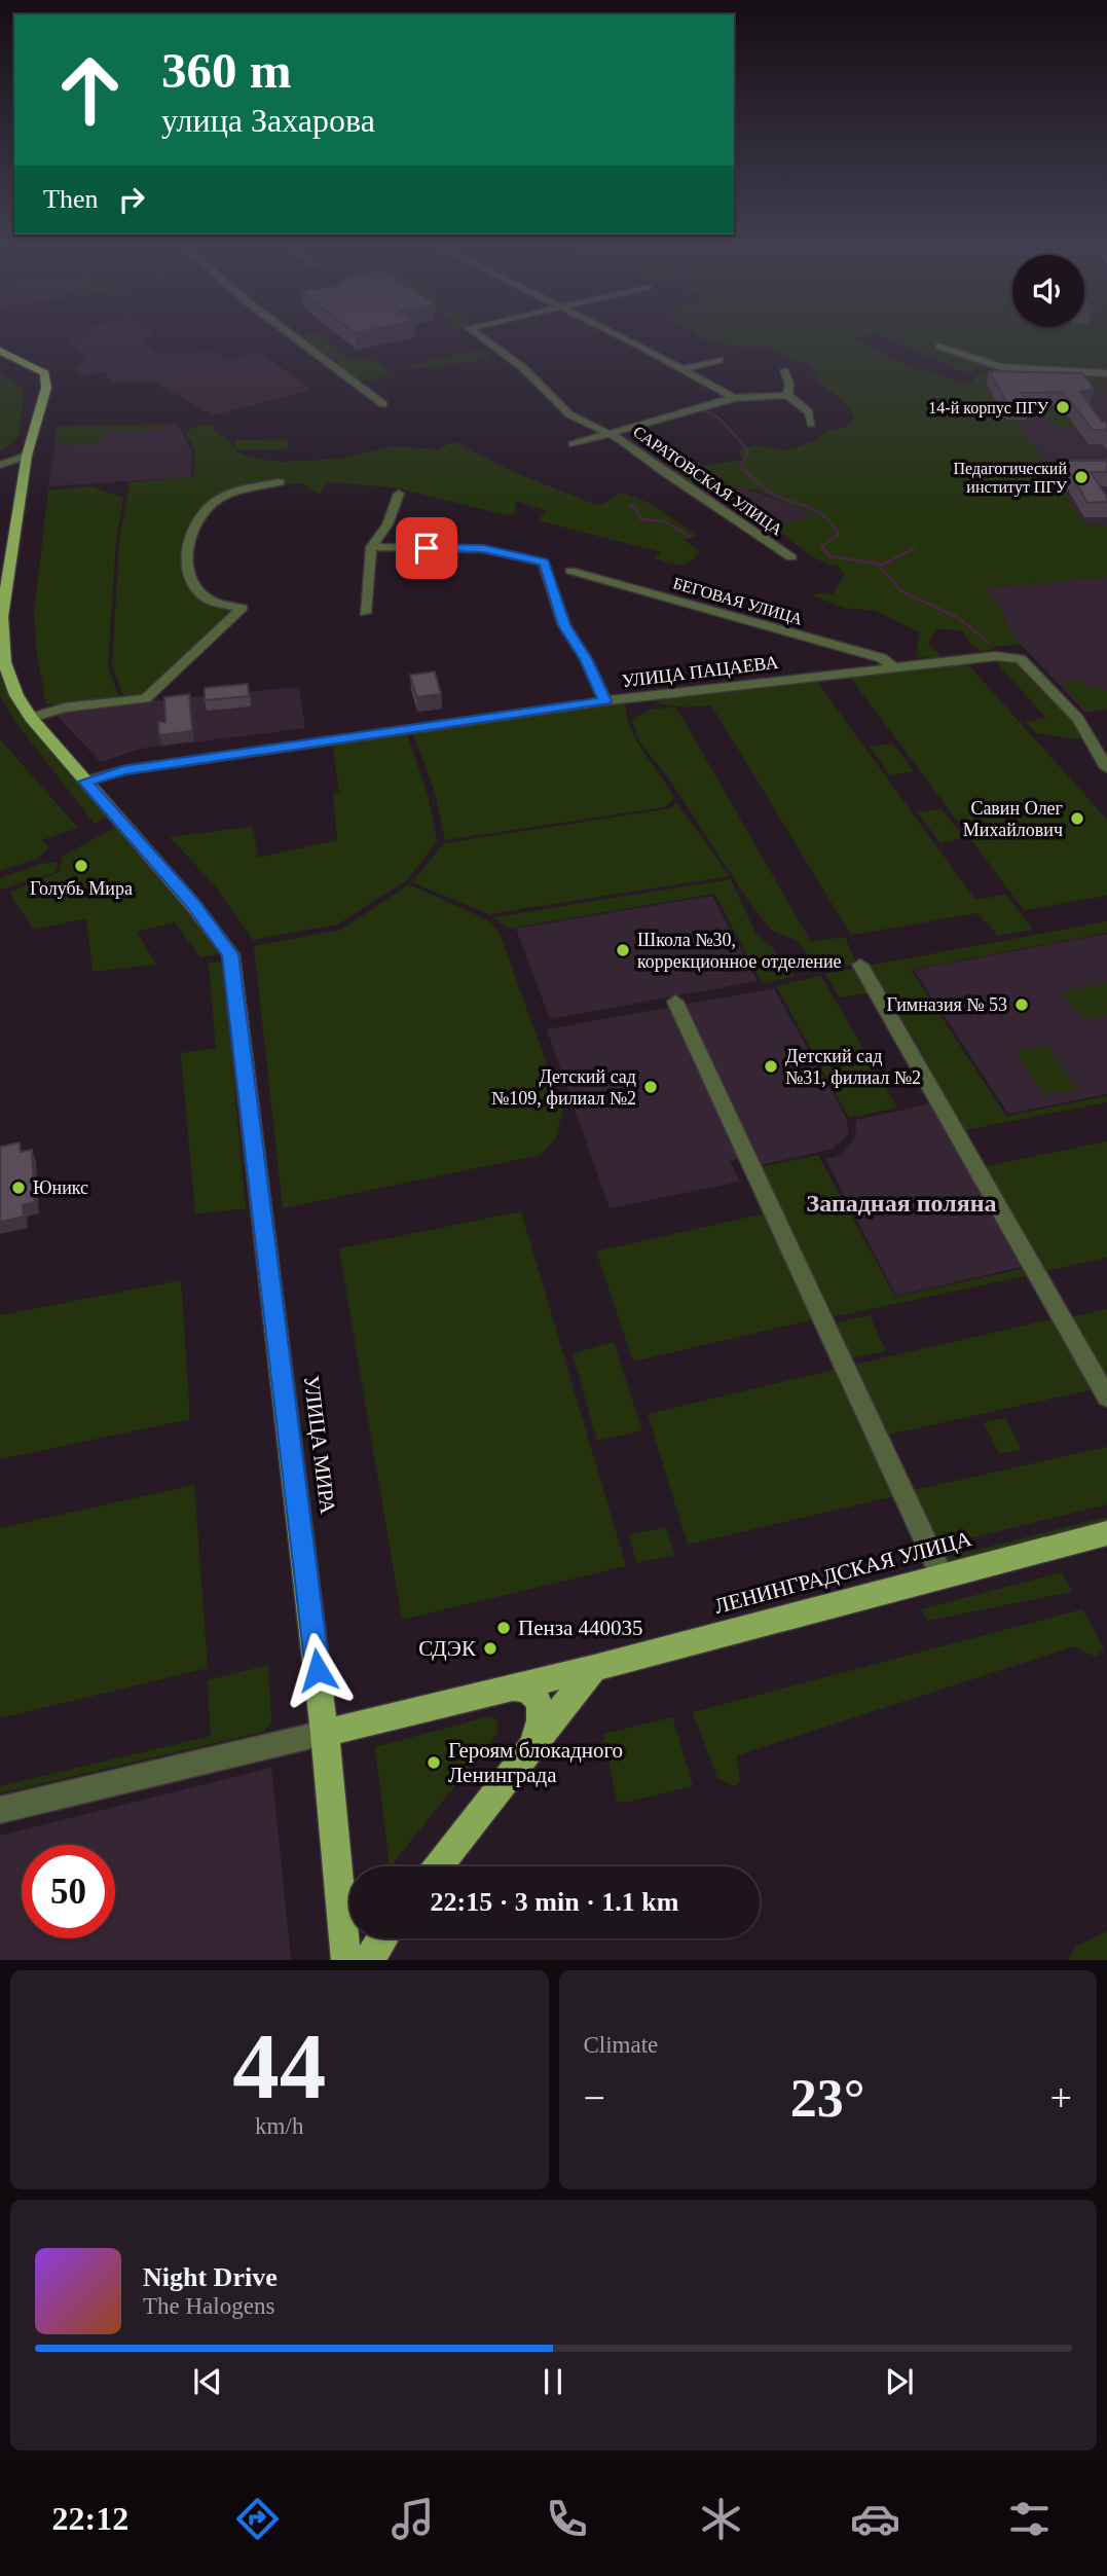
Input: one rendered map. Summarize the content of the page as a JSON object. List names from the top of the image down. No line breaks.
{"streets":{"main road":["УЛИЦА МИРА","ЛЕНИНГРАДСКАЯ УЛИЦА"],"street":["САРАТОВСКАЯ УЛИЦА","БЕГОВАЯ УЛИЦА","УЛИЦА ПАЦАЕВА"]},"crossings":[["БЕГОВАЯ УЛИЦА","УЛИЦА ПАЦАЕВА"],["УЛИЦА ПАЦАЕВА","УЛИЦА МИРА"],["УЛИЦА МИРА","ЛЕНИНГРАДСКАЯ УЛИЦА"]],"districts":["Западная поляна"],"places":["14-й корпус ПГУ","Педагогический институт ПГУ","Савин Олег Михайлович","Голубь Мира","Школа №30, коррекционное отделение","Гимназия № 53","Детский сад №31, филиал №2","Детский сад №109, филиал №2","Юникс","Пенза 440035","СДЭК","Героям блокадного Ленинграда"],"page":{"turn":["360 m","улица Захарова"],"then":"Then","limit":"50","trip":"22:15 · 3 min · 1.1 km","tile":[["44","km/h"],"Climate"],"heat":["−","23°","+"],"song":["Night Drive","The Halogens"],"tabs":"22:12"}}
